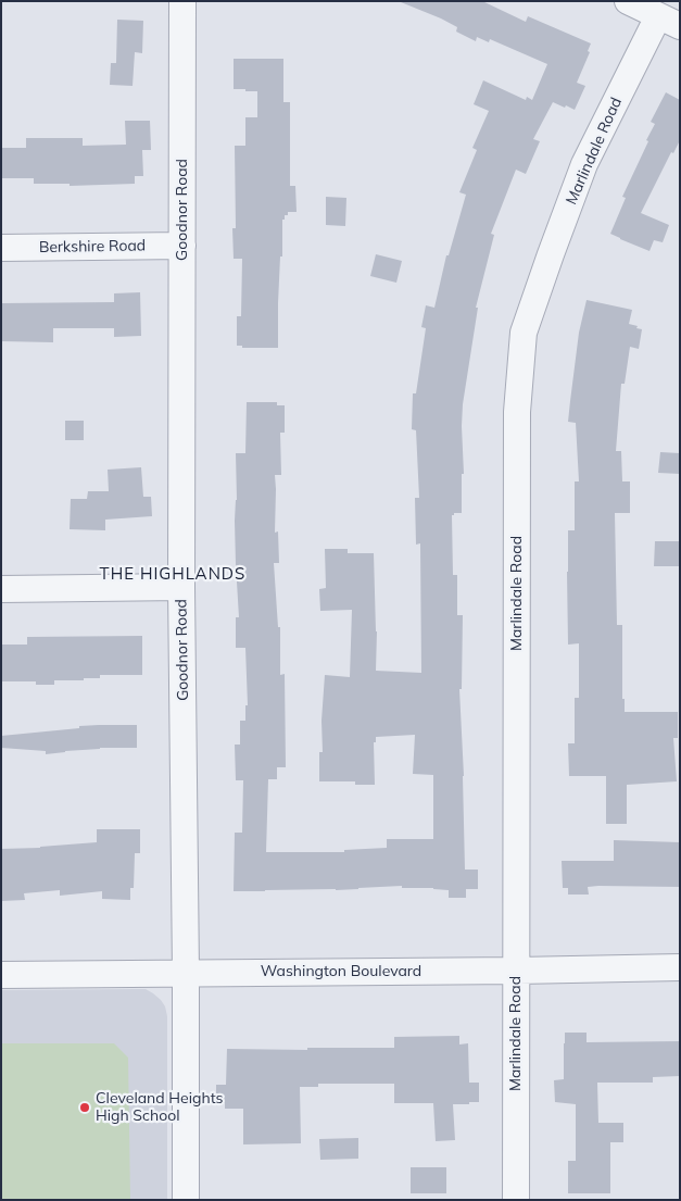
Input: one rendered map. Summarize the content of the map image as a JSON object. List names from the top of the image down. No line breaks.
{"streets":{"street":["Marlindale Road","Goodnor Road","Berkshire Road","Washington Boulevard"]},"crossings":[["Marlindale Road","Washington Boulevard"],["Goodnor Road","Berkshire Road"],["Goodnor Road","Washington Boulevard"]],"districts":["THE HIGHLANDS"],"places":["Cleveland Heights High School"]}
